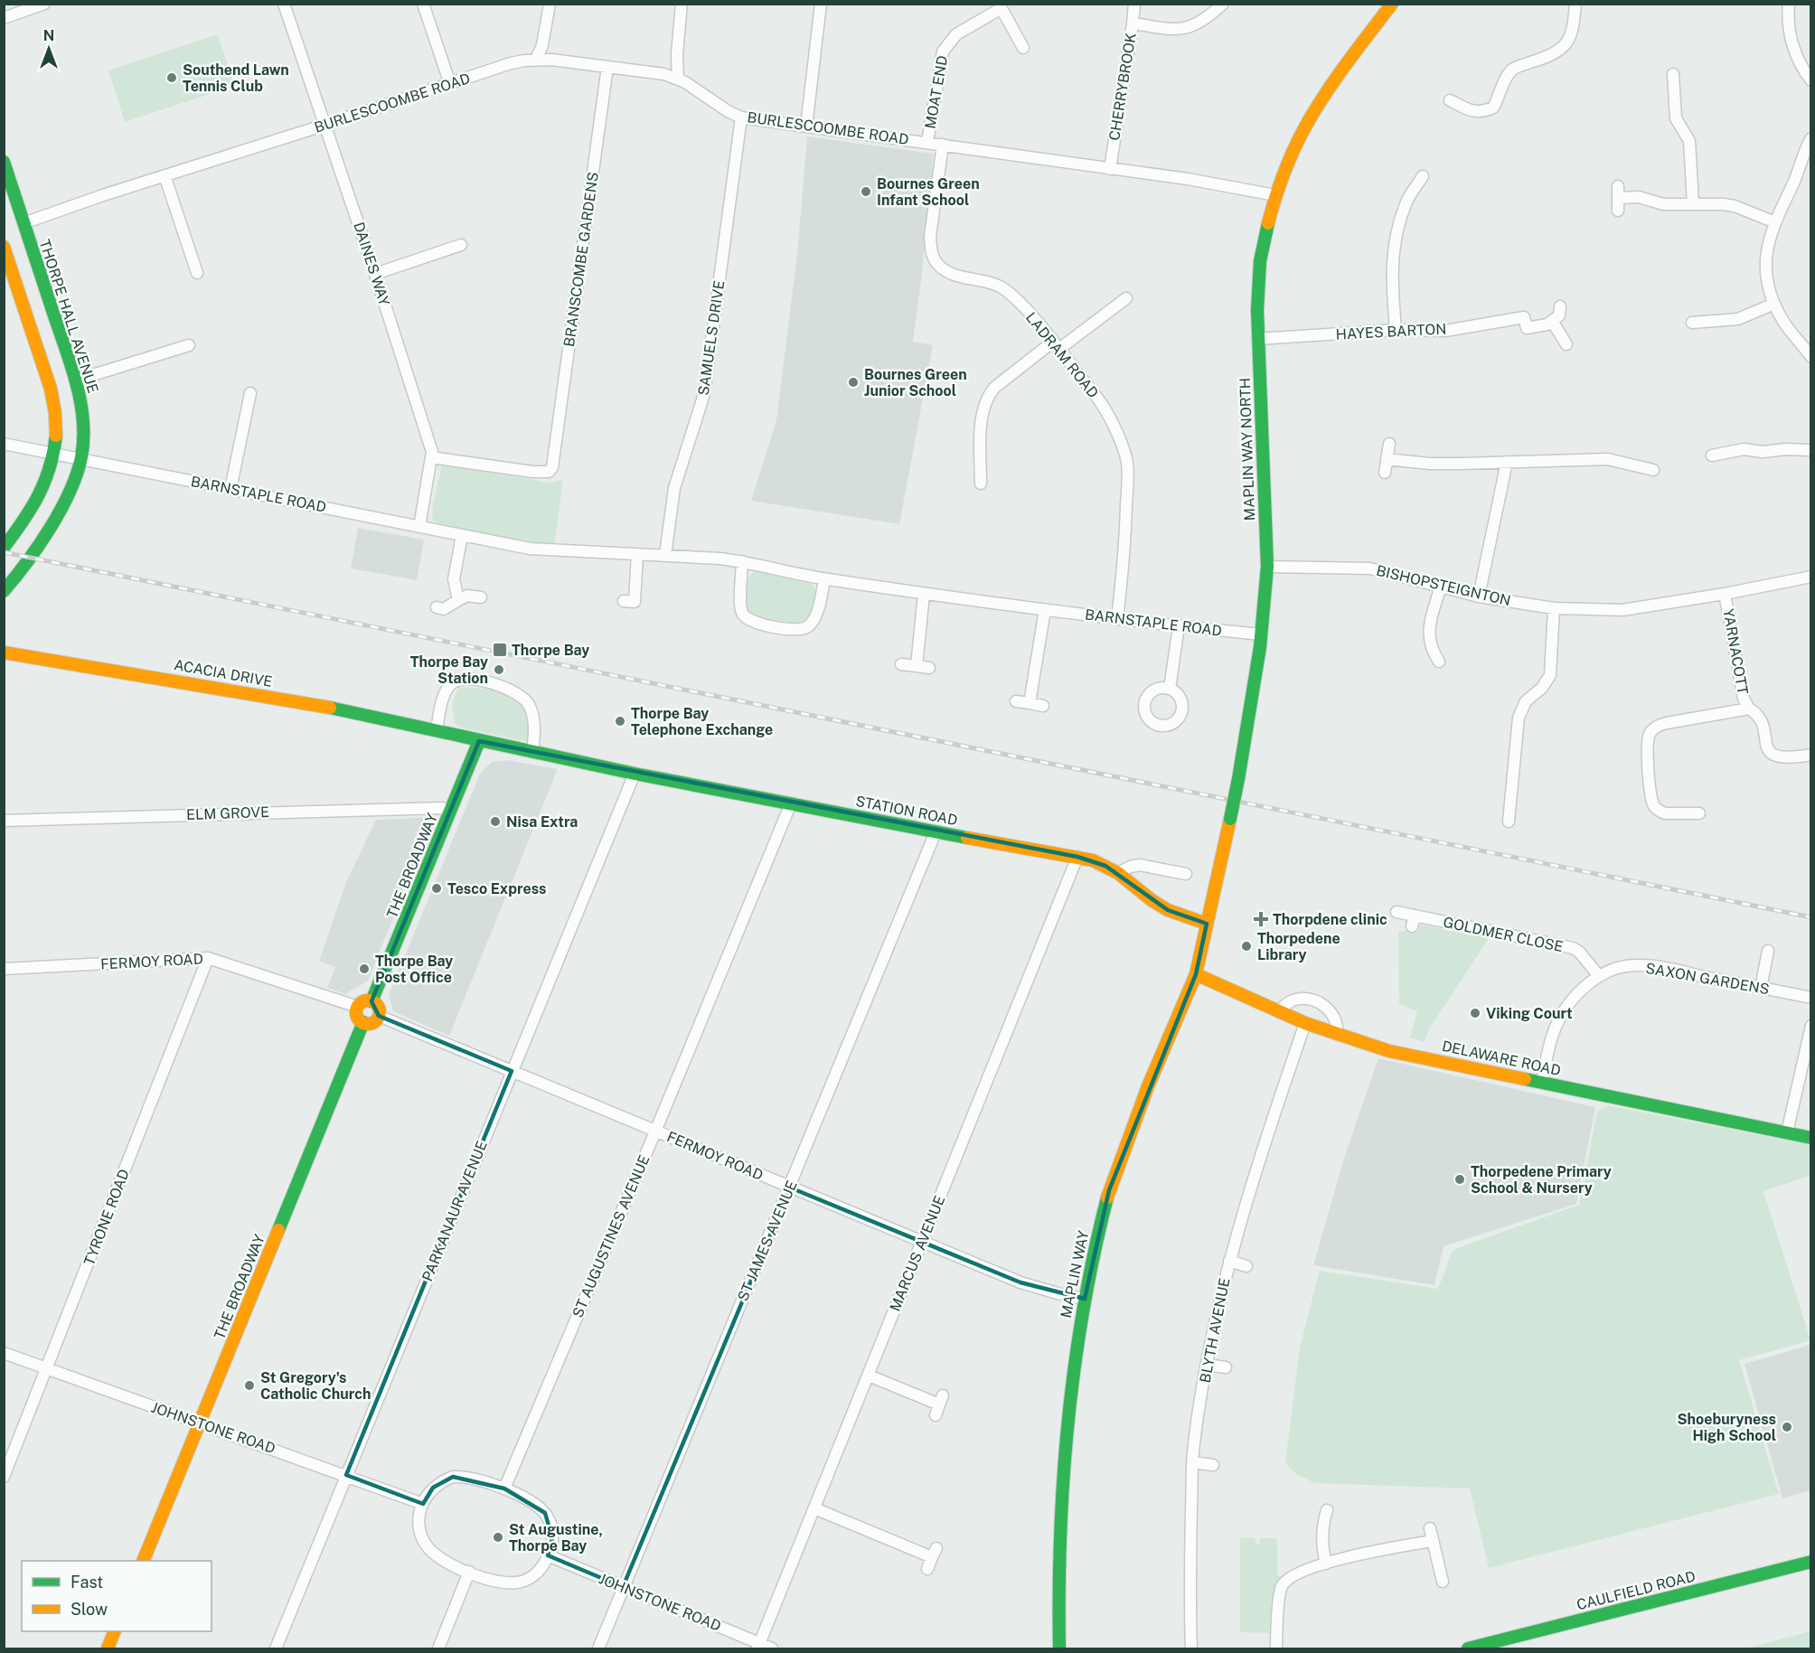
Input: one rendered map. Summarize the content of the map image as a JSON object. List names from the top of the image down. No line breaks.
{"streets":{"street":["CHERRYBROOK","MOAT END","BURLESCOOMBE ROAD","BRANSCOMBE GARDENS","DAINES WAY","THORPE HALL AVENUE","HAYES BARTON","SAMUELS DRIVE","LADRAM ROAD","MAPLIN WAY NORTH","BARNSTAPLE ROAD","BISHOPSTEIGNTON","YARNACOTT","ACACIA DRIVE","STATION ROAD","ELM GROVE","THE BROADWAY","GOLDMER CLOSE","FERMOY ROAD","SAXON GARDENS","DELAWARE ROAD","PARKANAUR AVENUE","TYRONE ROAD","ST AUGUSTINES AVENUE","ST JAMES AVENUE","MARCUS AVENUE","MAPLIN WAY","BLYTH AVENUE","JOHNSTONE ROAD","CAULFIELD ROAD"]},"crossings":[["CHERRYBROOK","BURLESCOOMBE ROAD"],["MOAT END","BURLESCOOMBE ROAD"],["BURLESCOOMBE ROAD","BRANSCOMBE GARDENS"],["BURLESCOOMBE ROAD","DAINES WAY"],["BURLESCOOMBE ROAD","THORPE HALL AVENUE"],["BURLESCOOMBE ROAD","SAMUELS DRIVE"],["BURLESCOOMBE ROAD","LADRAM ROAD"],["BURLESCOOMBE ROAD","MAPLIN WAY NORTH"],["BRANSCOMBE GARDENS","DAINES WAY"],["DAINES WAY","BARNSTAPLE ROAD"],["THORPE HALL AVENUE","BARNSTAPLE ROAD"],["HAYES BARTON","MAPLIN WAY NORTH"],["SAMUELS DRIVE","BARNSTAPLE ROAD"],["LADRAM ROAD","BARNSTAPLE ROAD"],["MAPLIN WAY NORTH","BARNSTAPLE ROAD"],["MAPLIN WAY NORTH","BISHOPSTEIGNTON"],["MAPLIN WAY NORTH","STATION ROAD"],["MAPLIN WAY NORTH","MAPLIN WAY"],["BISHOPSTEIGNTON","YARNACOTT"],["ACACIA DRIVE","STATION ROAD"],["ACACIA DRIVE","THE BROADWAY"],["ACACIA DRIVE","PARKANAUR AVENUE"],["STATION ROAD","ST AUGUSTINES AVENUE"],["STATION ROAD","ST JAMES AVENUE"],["STATION ROAD","MARCUS AVENUE"],["STATION ROAD","MAPLIN WAY"],["ELM GROVE","THE BROADWAY"],["THE BROADWAY","FERMOY ROAD"],["THE BROADWAY","JOHNSTONE ROAD"],["GOLDMER CLOSE","SAXON GARDENS"],["FERMOY ROAD","PARKANAUR AVENUE"],["FERMOY ROAD","TYRONE ROAD"],["FERMOY ROAD","ST AUGUSTINES AVENUE"],["FERMOY ROAD","ST JAMES AVENUE"],["FERMOY ROAD","MARCUS AVENUE"],["FERMOY ROAD","MAPLIN WAY"],["SAXON GARDENS","DELAWARE ROAD"],["DELAWARE ROAD","MAPLIN WAY"],["DELAWARE ROAD","BLYTH AVENUE"],["PARKANAUR AVENUE","JOHNSTONE ROAD"],["TYRONE ROAD","JOHNSTONE ROAD"],["ST AUGUSTINES AVENUE","JOHNSTONE ROAD"],["ST JAMES AVENUE","JOHNSTONE ROAD"],["MARCUS AVENUE","JOHNSTONE ROAD"]],"places":{"other":["Southend Lawn Tennis Club","Bournes Green Infant School","Bournes Green Junior School","Thorpe Bay Station","Thorpe Bay Telephone Exchange","Nisa Extra","Tesco Express","Thorpedene Library","Thorpe Bay Post Office","Viking Court","Thorpedene Primary School & Nursery","St Gregory's Catholic Church","Shoeburyness High School","St Augustine, Thorpe Bay"],"transit":["Thorpe Bay"],"health":["Thorpdene clinic"]},"legend":["Fast","Slow"],"north":"top"}
